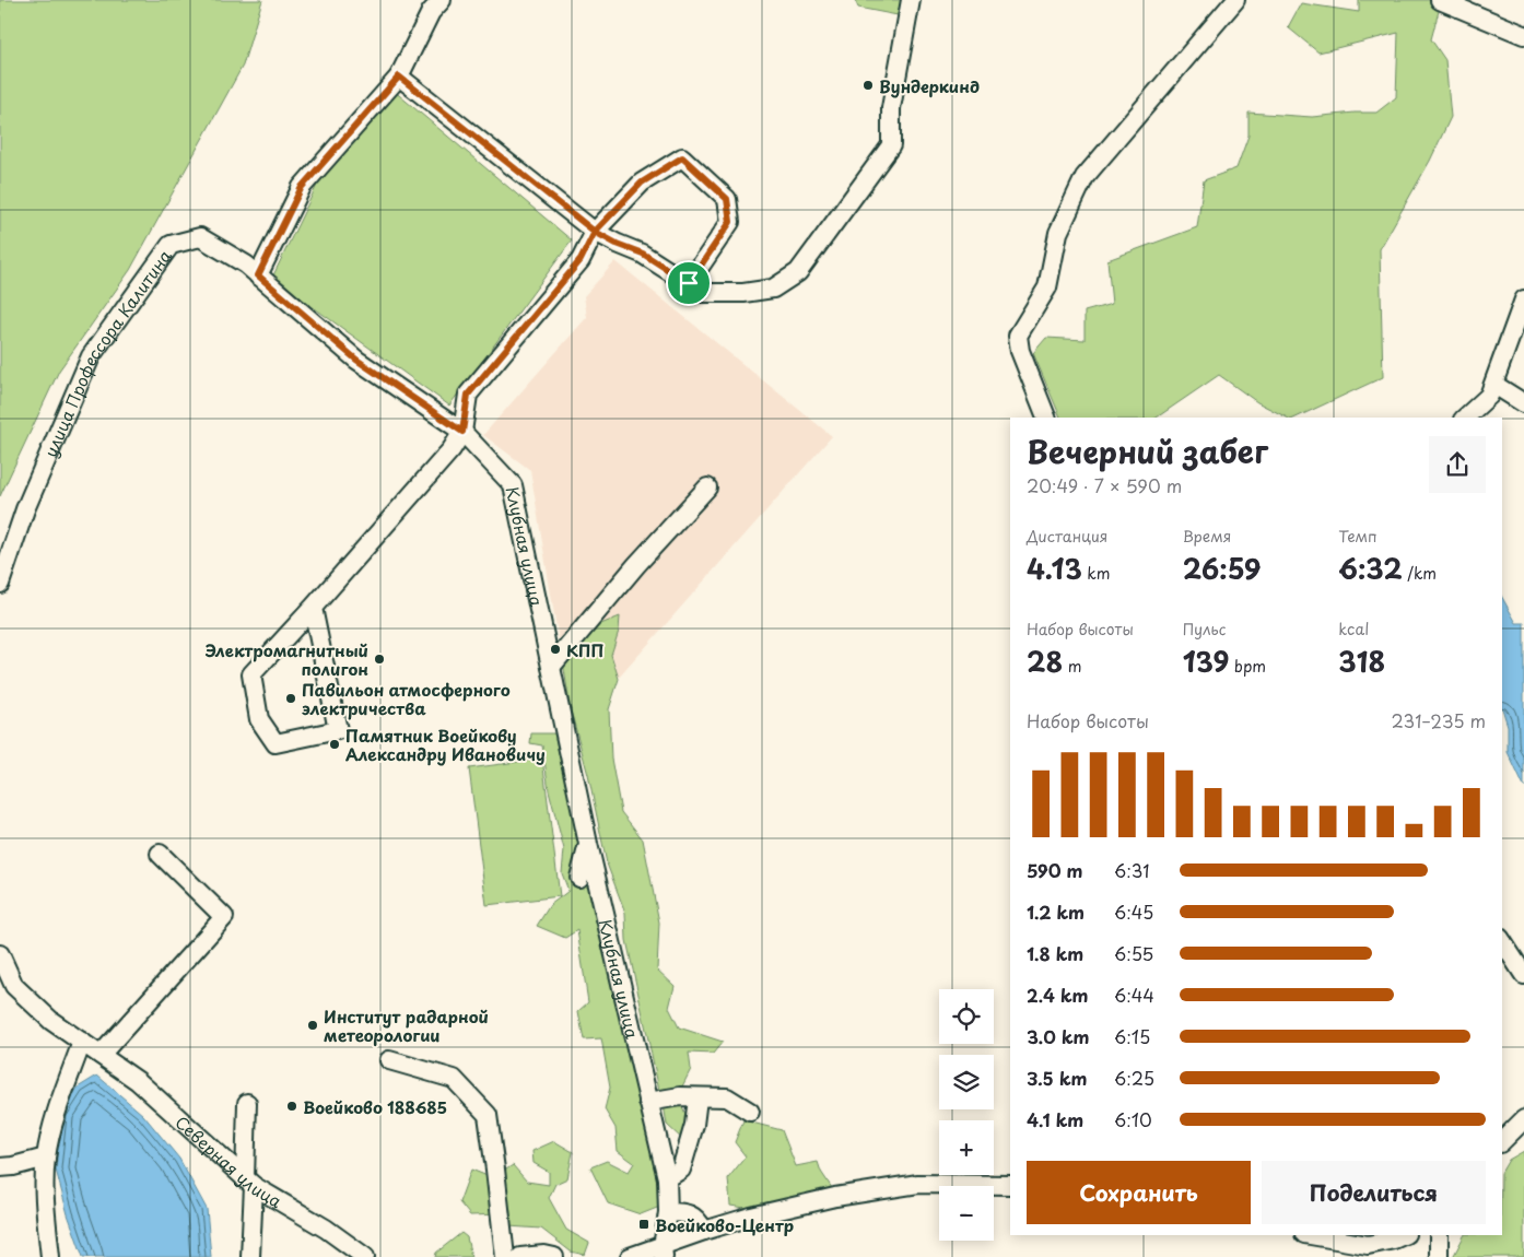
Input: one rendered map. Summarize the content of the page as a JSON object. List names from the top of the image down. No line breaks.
{"streets":{"street":["улица Профессора Калитина","Клубная улица","Северная улица"]},"crossings":[["улица Профессора Калитина","Клубная улица"]],"places":{"other":["Вундеркинд","КПП","Электромагнитный полигон","Павильон атмосферного электричества","Памятник Воейкову Александру Ивановичу","Институт радарной метеорологии","Воейково 188685"],"transit":["Воейково-Центр"]},"page":{"heading":["Вечерний забег","20:49 · 7 × 590 m"],"stats":[["Дистанция","4.13 km"],["Время","26:59"],["Темп","6:32 /km"],["Набор высоты","28 m"],["Пульс","139 bpm"],["kcal","318"]],"chart":["Набор высоты","231–235 m"],"list":[{"name":"590 m","note":"6:31"},{"name":"1.2 km","note":"6:45"},{"name":"1.8 km","note":"6:55"},{"name":"2.4 km","note":"6:44"},{"name":"3.0 km","note":"6:15"},{"name":"3.5 km","note":"6:25"},{"name":"4.1 km","note":"6:10"}],"map_buttons":["+","−"],"buttons":["Сохранить","Поделиться"]}}
